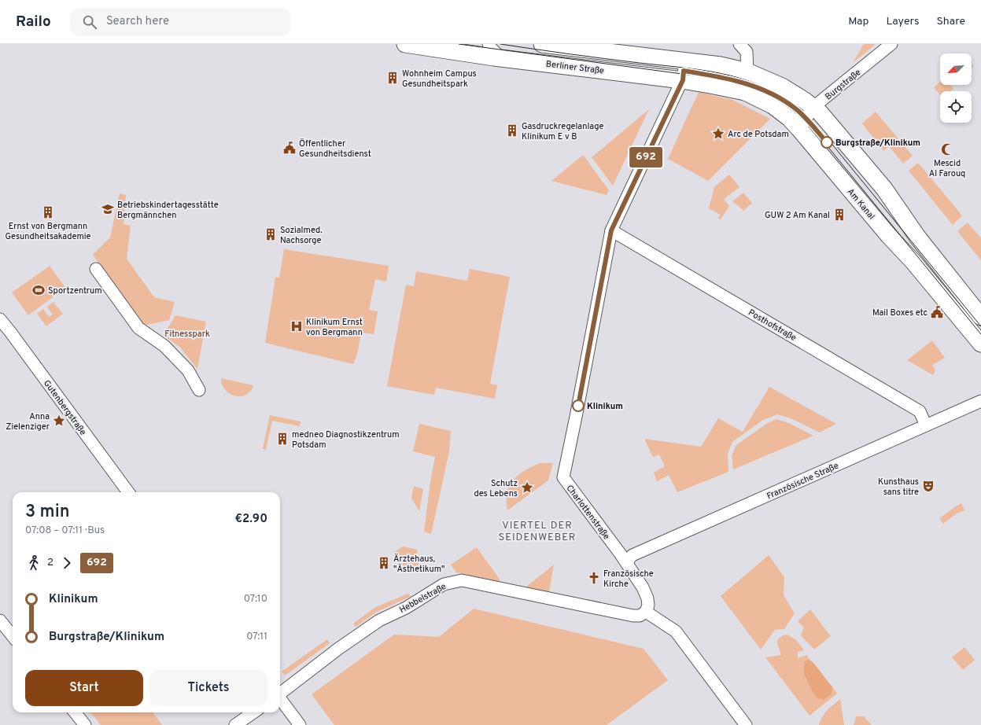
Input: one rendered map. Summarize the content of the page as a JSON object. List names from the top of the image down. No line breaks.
{"streets":{"street":["Berliner Straße","Burgstraße","Am Kanal","Posthofstraße","Gutenbergstraße","Französische Straße","Charlottenstraße","Hebbelstraße"]},"crossings":[["Berliner Straße","Am Kanal"],["Berliner Straße","Charlottenstraße"],["Burgstraße","Am Kanal"],["Posthofstraße","Französische Straße"],["Posthofstraße","Charlottenstraße"],["Französische Straße","Charlottenstraße"],["Charlottenstraße","Hebbelstraße"]],"districts":["VIERTEL DER SEIDENWEBER"],"parks":["Fitnesspark"],"places":{"building":["Wohnheim Campus Gesundheitspark","Gasdruckregelanlage Klinikum E v B","Ernst von Bergmann Gesundheitsakademie","GUW 2 Am Kanal","Sozialmed. Nachsorge","medneo Diagnostikzentrum Potsdam","Ärztehaus, \"Ästhetikum\""],"place":["Arc de Potsdam","Anna Zielenziger","Schutz des Lebens"],"other":["Burgstraße/Klinikum","Klinikum"],"public building":["Öffentlicher Gesundheitsdienst","Mail Boxes etc"],"mosque":["Mescid Al Farouq"],"school or university":["Betriebskindertagesstätte Bergmännchen"],"sports":["Sportzentrum"],"hospital":["Klinikum Ernst von Bergmann"],"theatre":["Kunsthaus sans titre"],"church":["Französische Kirche"]},"lines":["bus line 692"],"north":"bottom left","page":{"header":"Railo","search":"Search here","nav":["Map","Layers","Share"],"on_map":"692","heading":["3 min","07:08 – 07:11 · Bus","€2.90"],"legs":["2","692"],"list":[{"name":"Klinikum","value":"07:10"},{"name":"Burgstraße/Klinikum","value":"07:11"}],"buttons":["Start","Tickets"]}}
